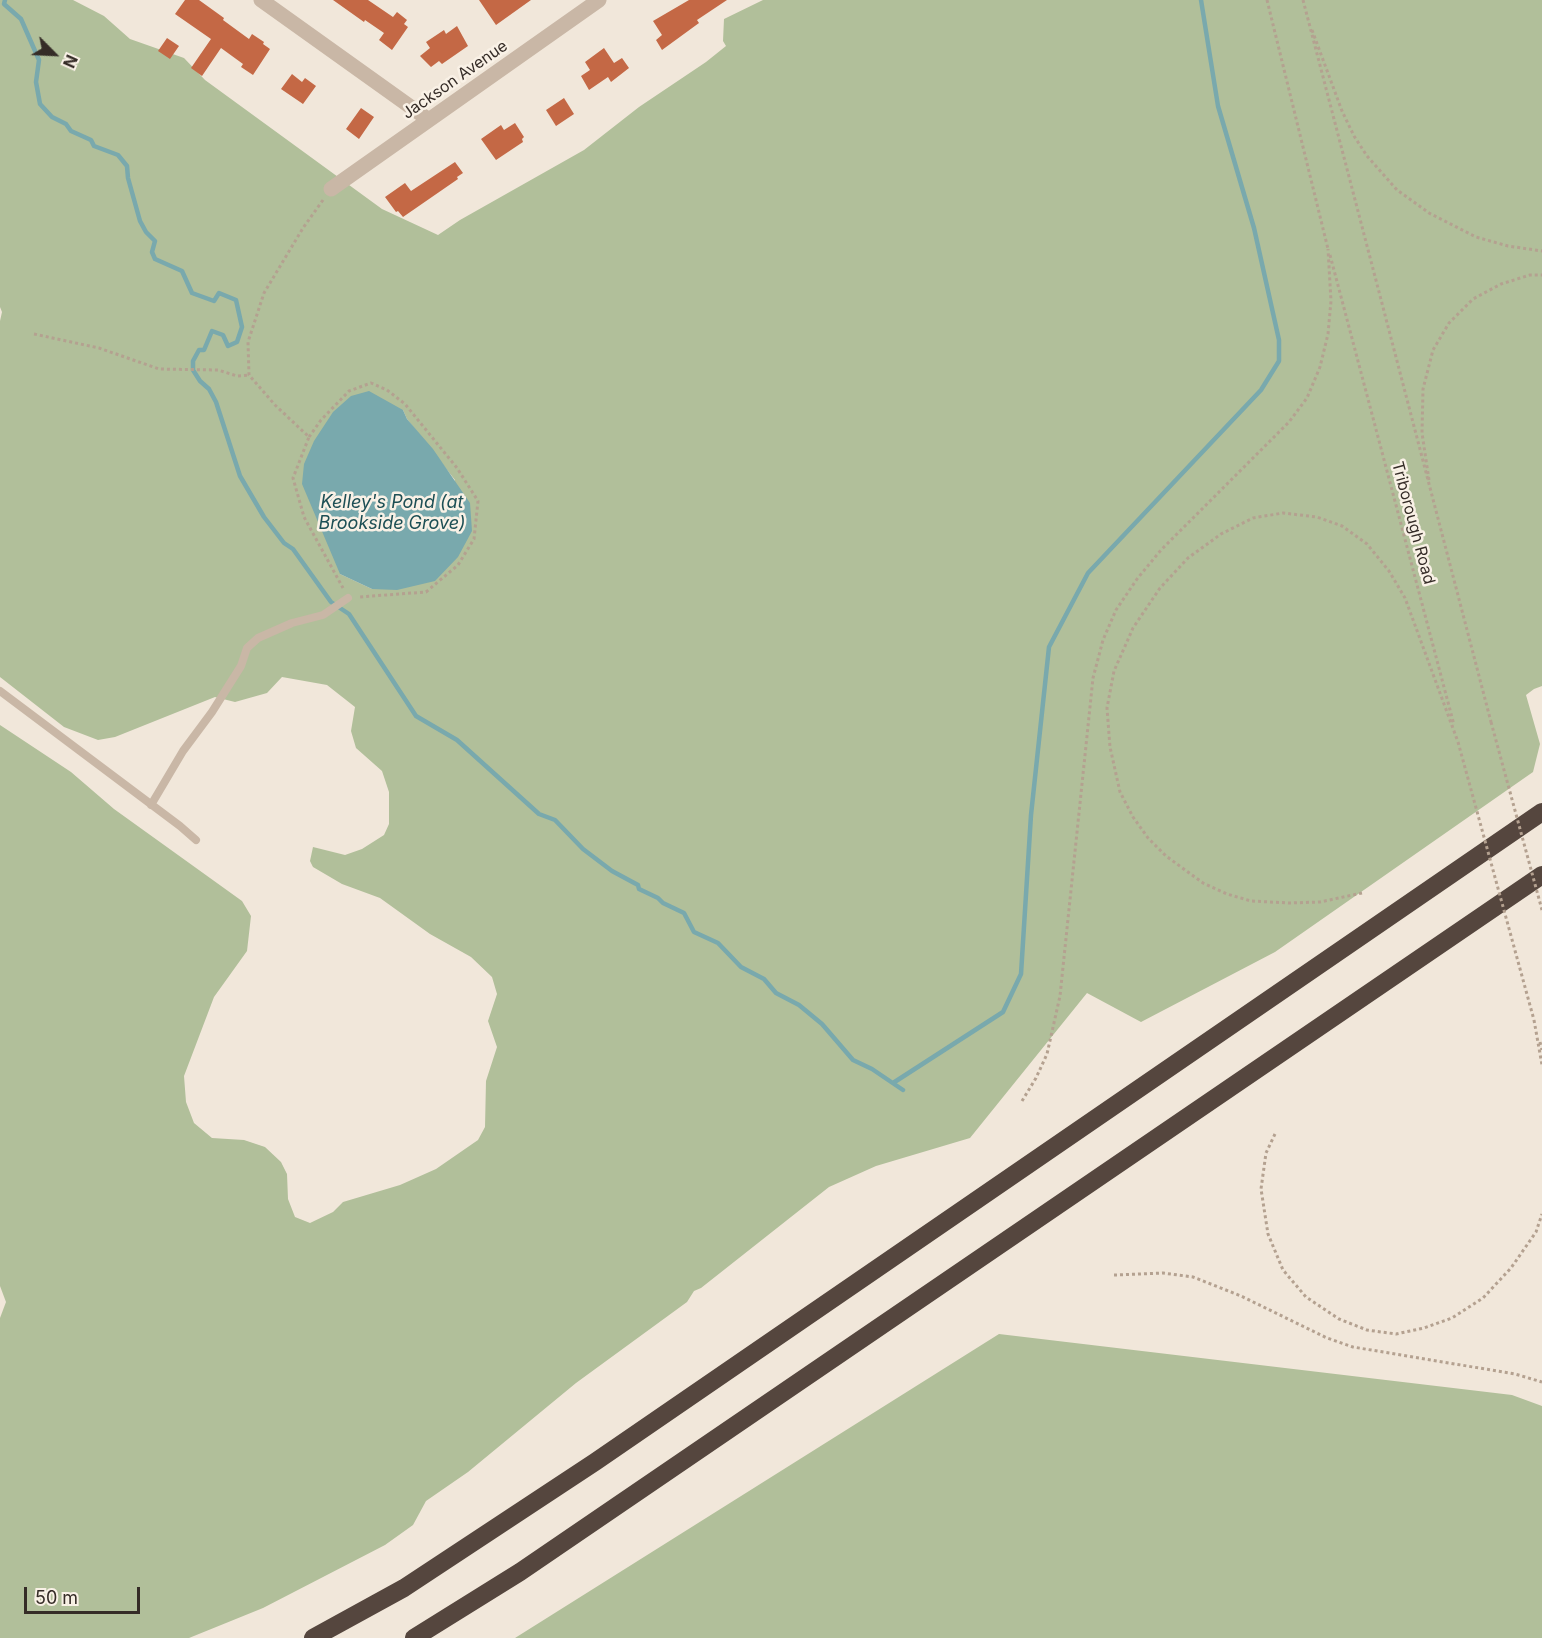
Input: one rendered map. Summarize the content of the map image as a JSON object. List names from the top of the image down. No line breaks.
{"streets":{"street":["Jackson Avenue"],"path":["Triborough Road"]},"water":["Kelley's Pond (at Brookside Grove)"],"scale_bar":"50 m","north":"bottom right"}
